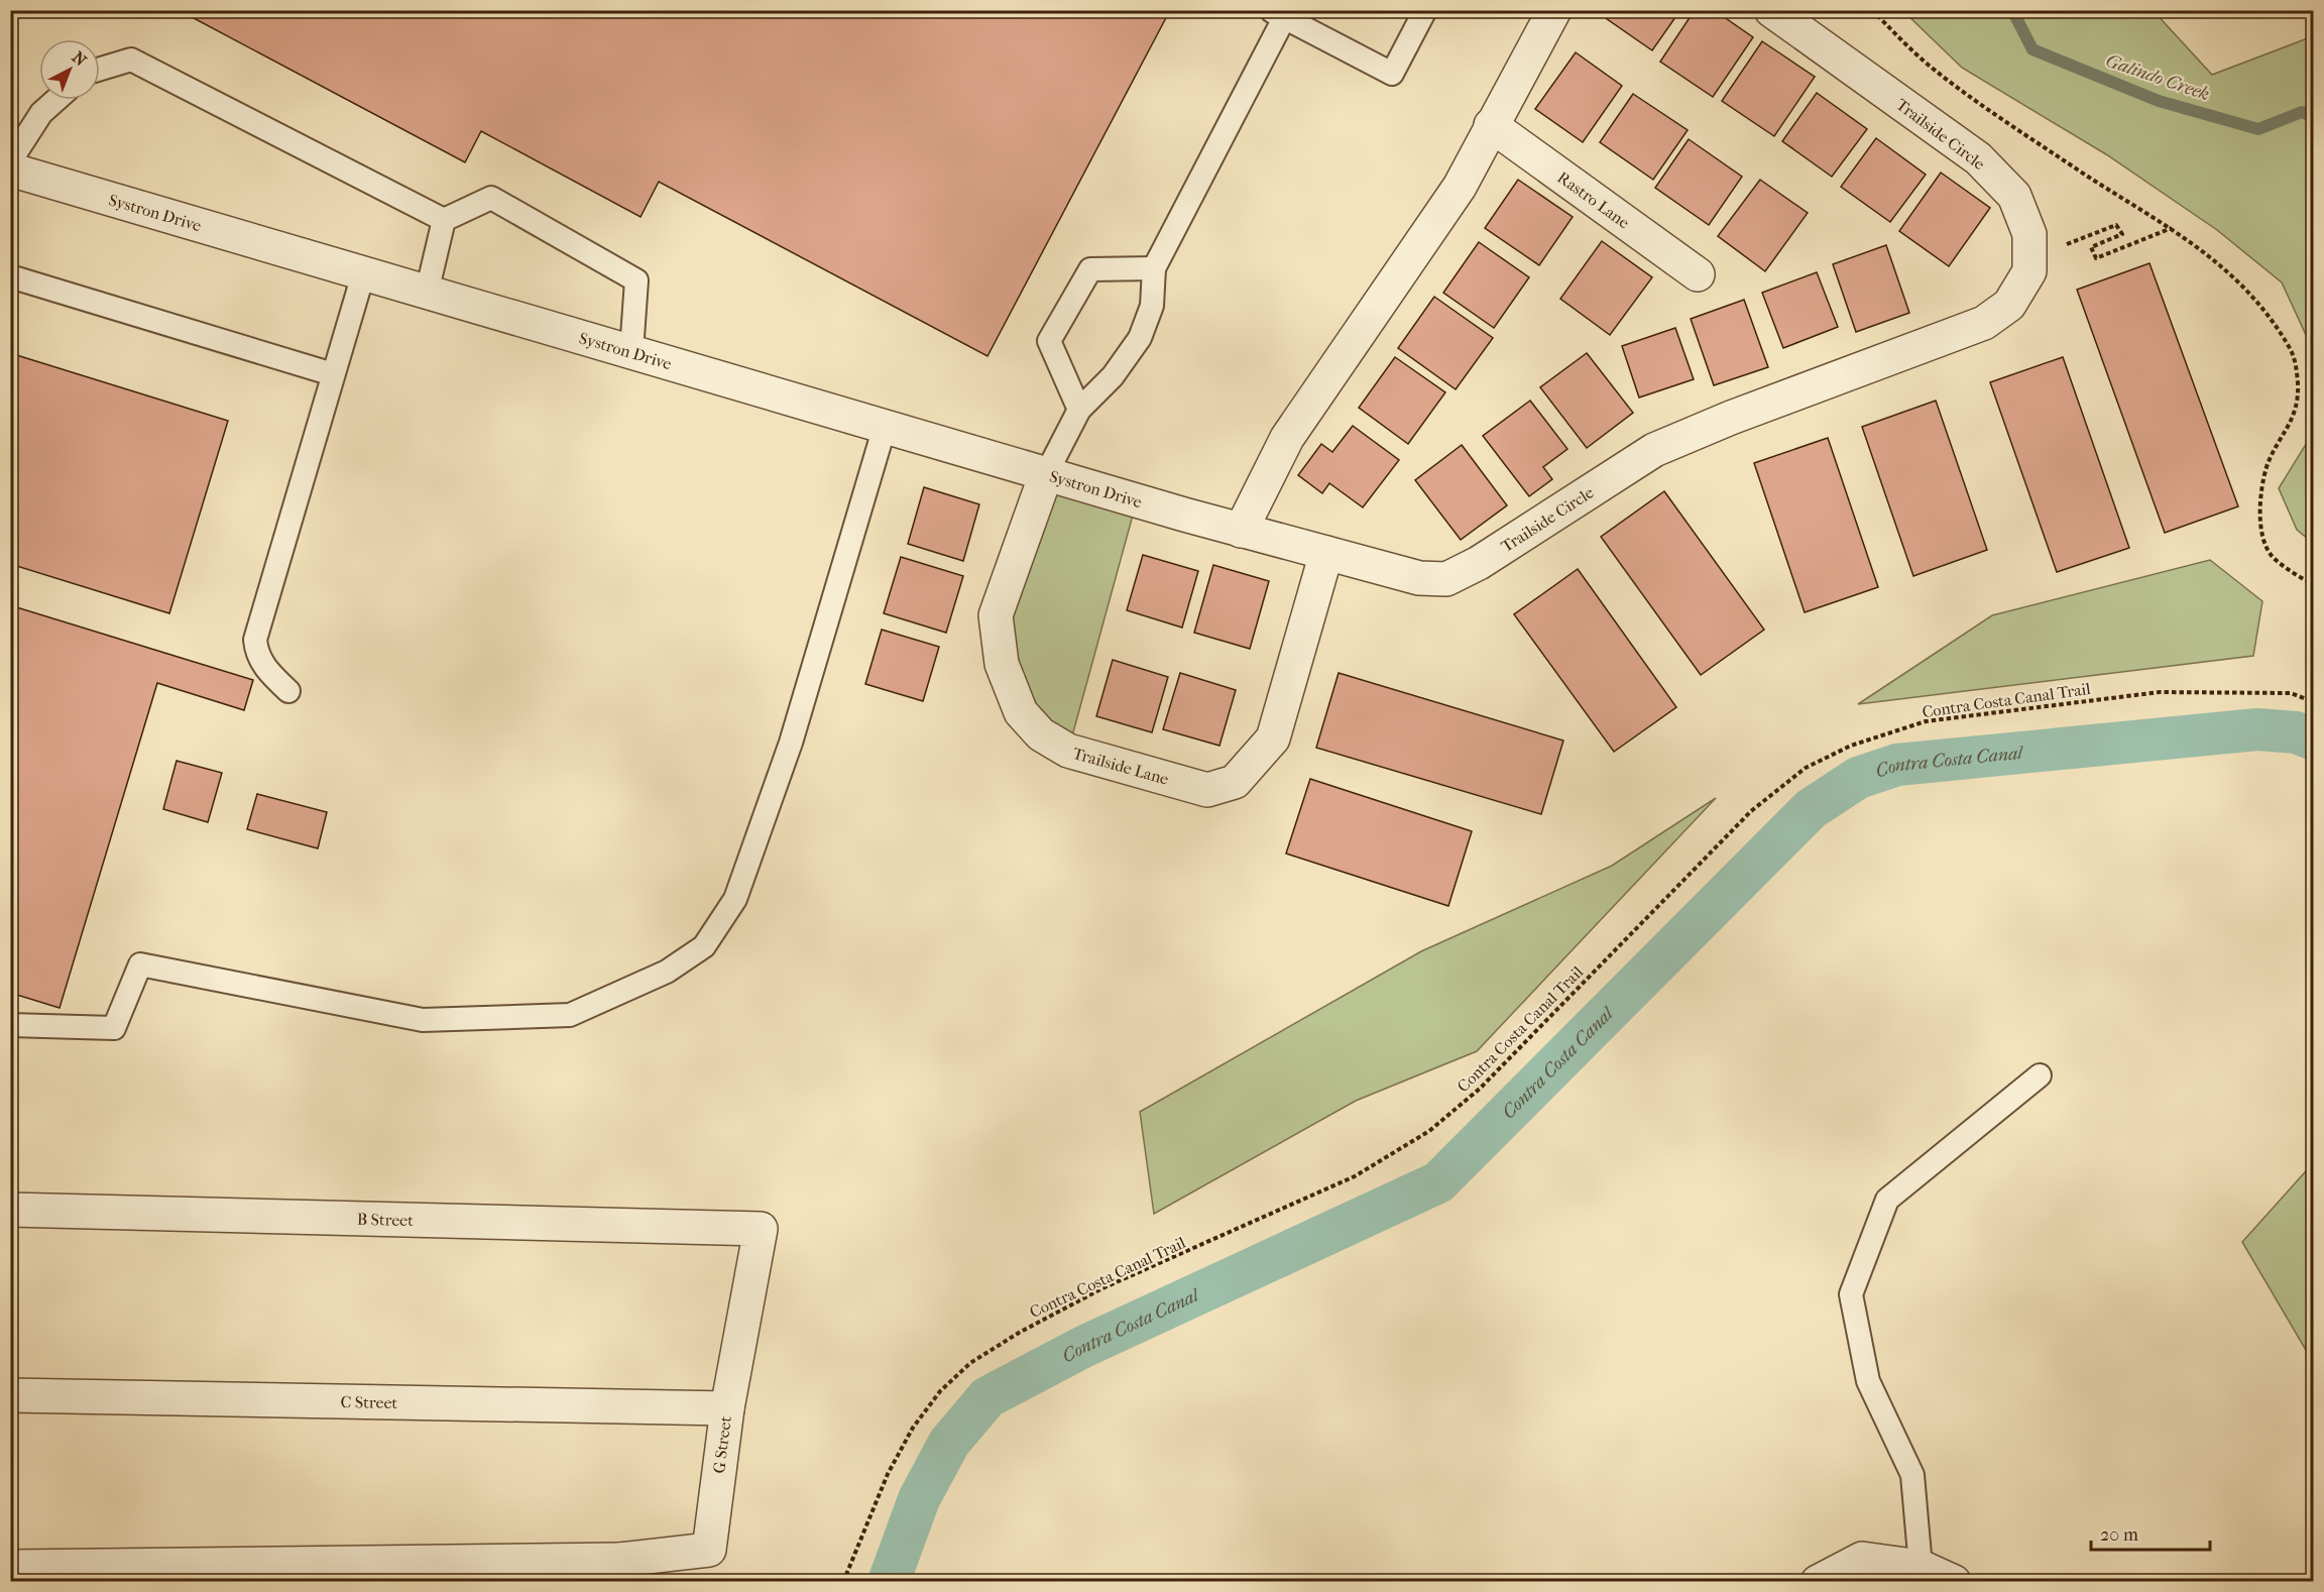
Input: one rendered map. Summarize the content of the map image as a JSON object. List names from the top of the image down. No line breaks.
{"streets":{"street":["Trailside Circle","Rastro Lane","Systron Drive","Trailside Lane","B Street","C Street","G Street"],"path":["Contra Costa Canal Trail"]},"crossings":[["Trailside Circle","Systron Drive"],["Trailside Circle","Trailside Lane"],["Systron Drive","Trailside Lane"],["B Street","G Street"],["C Street","G Street"]],"water":["Galindo Creek","Contra Costa Canal"],"scale_bar":"20 m","north":"top right"}
